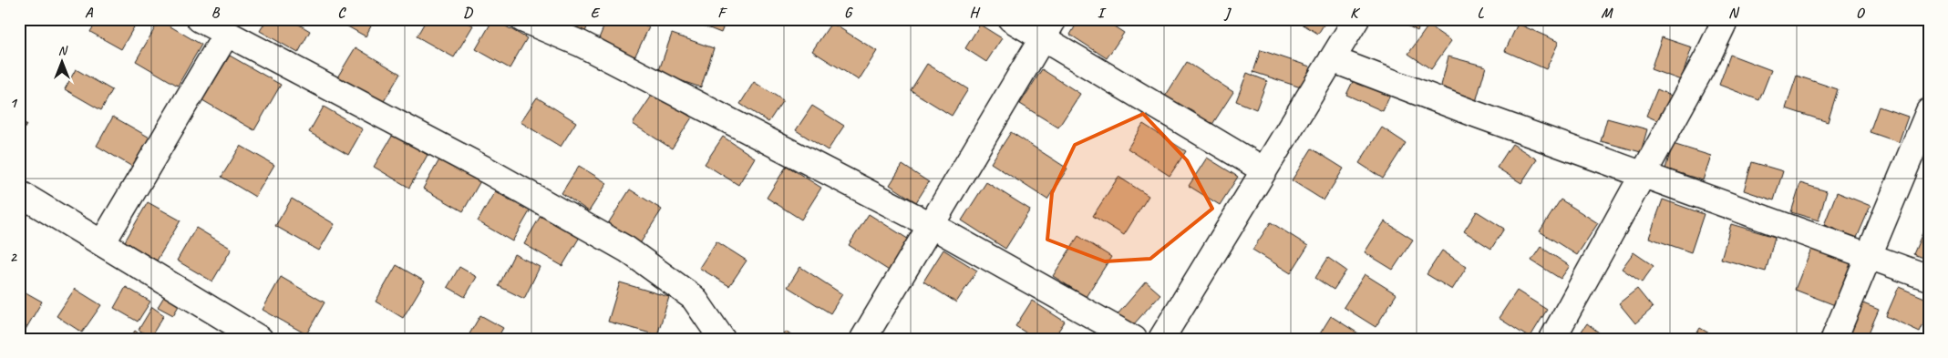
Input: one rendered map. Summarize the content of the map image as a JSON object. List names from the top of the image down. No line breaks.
{"north":"top","grid":{"columns":["A","B","C","D","E","F","G","H","I","J","K","L","M","N","O"],"rows":["1","2"]}}
